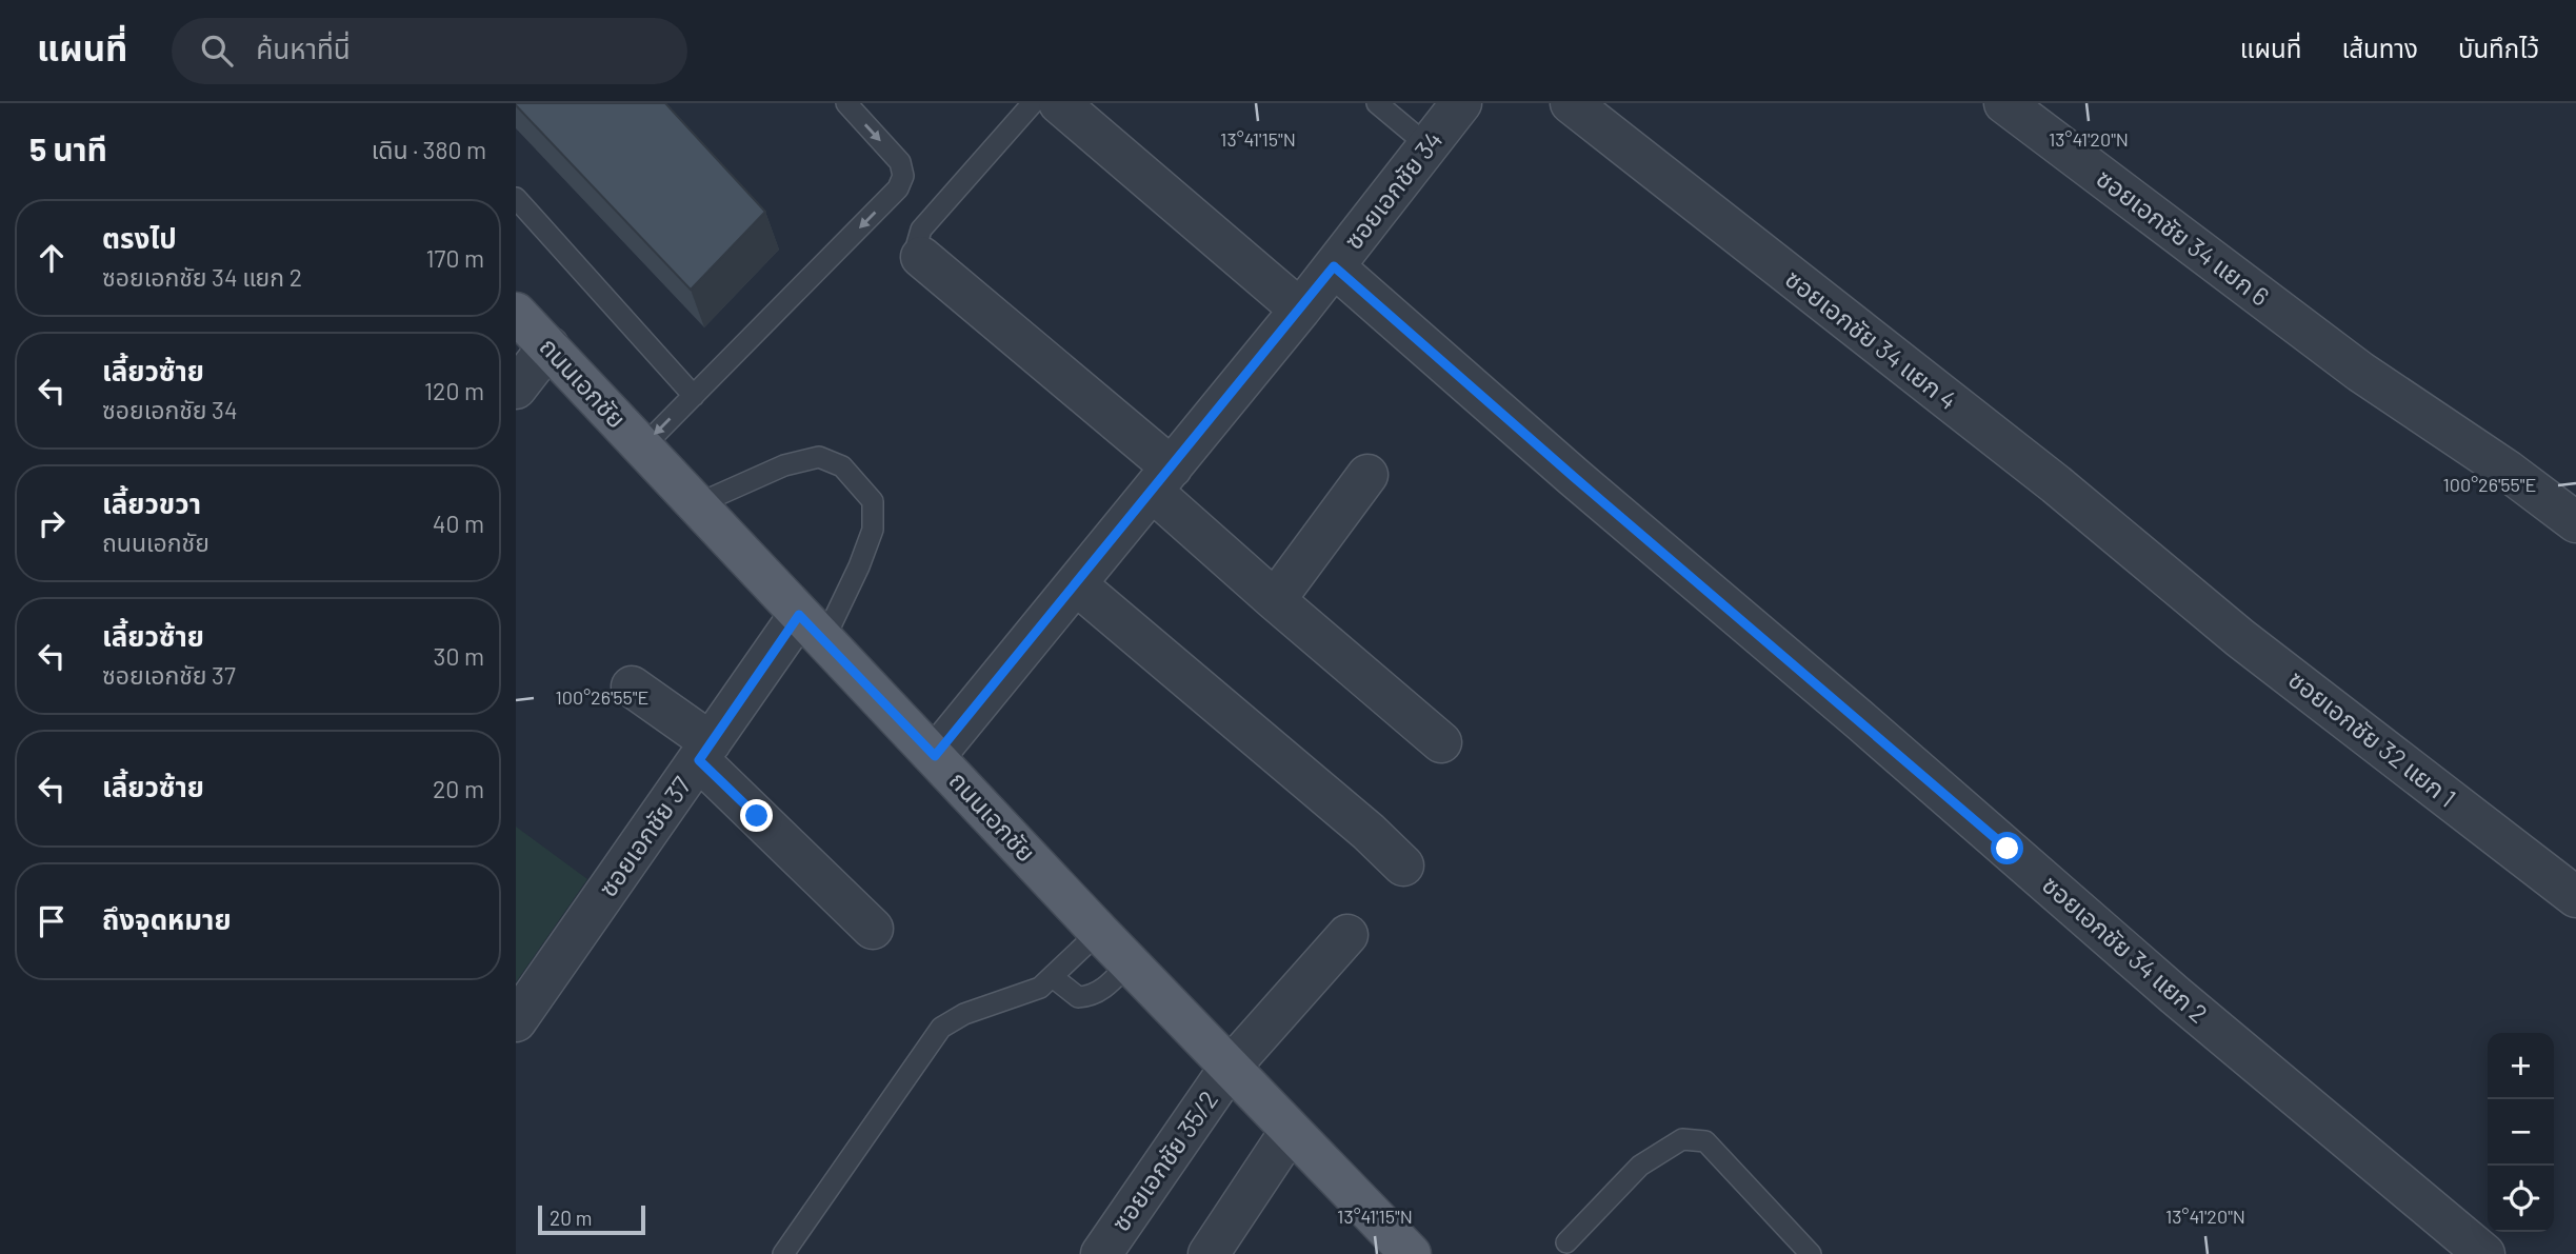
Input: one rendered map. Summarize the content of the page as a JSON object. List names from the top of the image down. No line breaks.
{"streets":{"main road":["ถนนเอกชัย"],"street":["ซอยเอกชัย 34","ซอยเอกชัย 34 แยก 6","ซอยเอกชัย 34 แยก 4","ซอยเอกชัย 32 แยก 1","ซอยเอกชัย 37","ซอยเอกชัย 34 แยก 2","ซอยเอกชัย 35/2"]},"crossings":[["ซอยเอกชัย 34","ถนนเอกชัย"],["ซอยเอกชัย 34","ซอยเอกชัย 34 แยก 2"],["ซอยเอกชัย 34 แยก 4","ซอยเอกชัย 32 แยก 1"],["ถนนเอกชัย","ซอยเอกชัย 37"],["ถนนเอกชัย","ซอยเอกชัย 35/2"]],"scale_bar":"20 m","page":{"header":"แผนที่","search":"ค้นหาที่นี่","nav":["แผนที่","เส้นทาง","บันทึกไว้"],"heading":["5 นาที","เดิน · 380 m"],"list":[["ตรงไป","ซอยเอกชัย 34 แยก 2","170 m"],["เลี้ยวซ้าย","ซอยเอกชัย 34","120 m"],["เลี้ยวขวา","ถนนเอกชัย","40 m"],["เลี้ยวซ้าย","ซอยเอกชัย 37","30 m"],["เลี้ยวซ้าย","20 m"],"ถึงจุดหมาย"],"map_buttons":["+","−"],"scale":"20 m"},"coordinates":["13°41'15\"N","13°41'20\"N","100°26'55\"E"]}
